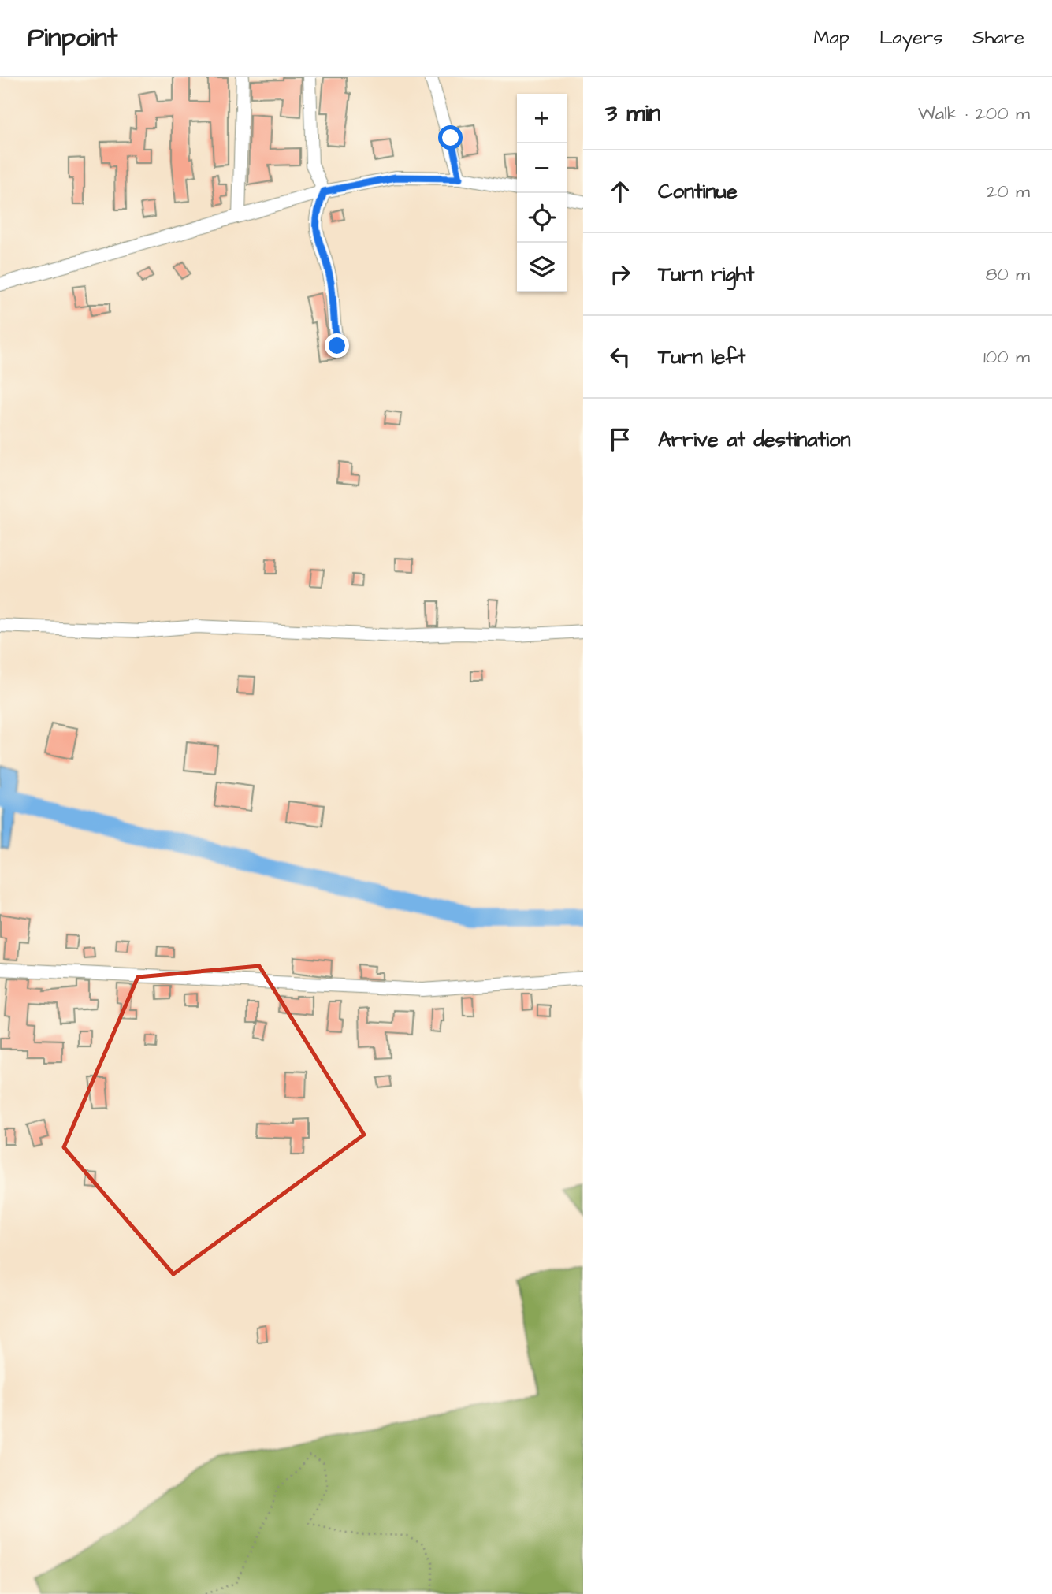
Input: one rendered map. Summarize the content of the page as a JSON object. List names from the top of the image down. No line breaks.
{"page":{"header":"Pinpoint","nav":["Map","Layers","Share"],"heading":["3 min","Walk · 200 m"],"map_buttons":["+","−"],"list":[["Continue","20 m"],["Turn right","80 m"],["Turn left","100 m"],"Arrive at destination"]}}
